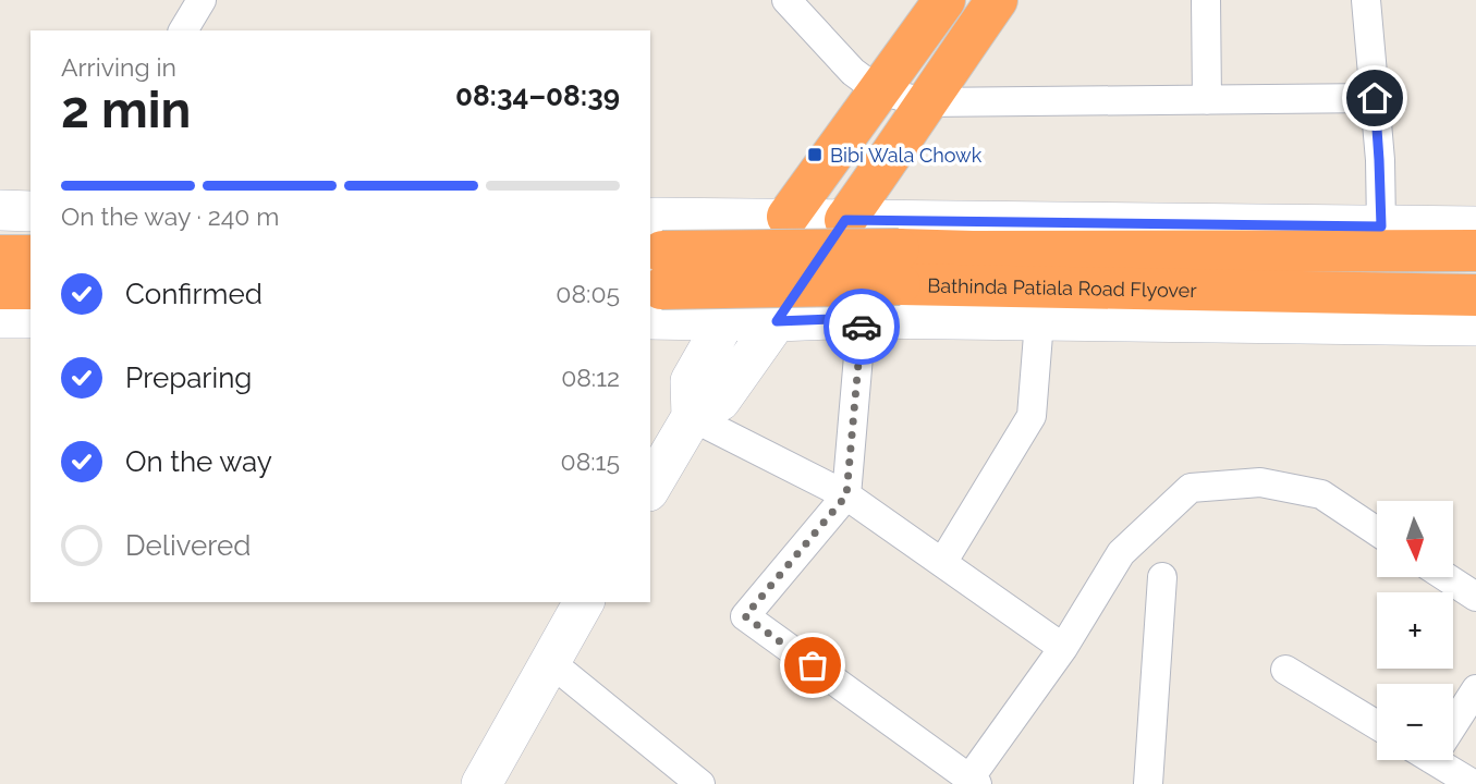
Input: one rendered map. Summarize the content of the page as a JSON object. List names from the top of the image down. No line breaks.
{"streets":{"highway":["Bathinda Patiala Road Flyover"]},"places":{"transit":["Bibi Wala Chowk"]},"north":"bottom","page":{"heading":["2 min","Arriving in","08:34–08:39"],"bar":"On the way · 240 m","list":[["Confirmed","08:05"],["Preparing","08:12"],["On the way","08:15"],"Delivered"],"map_buttons":["+","−"]}}
